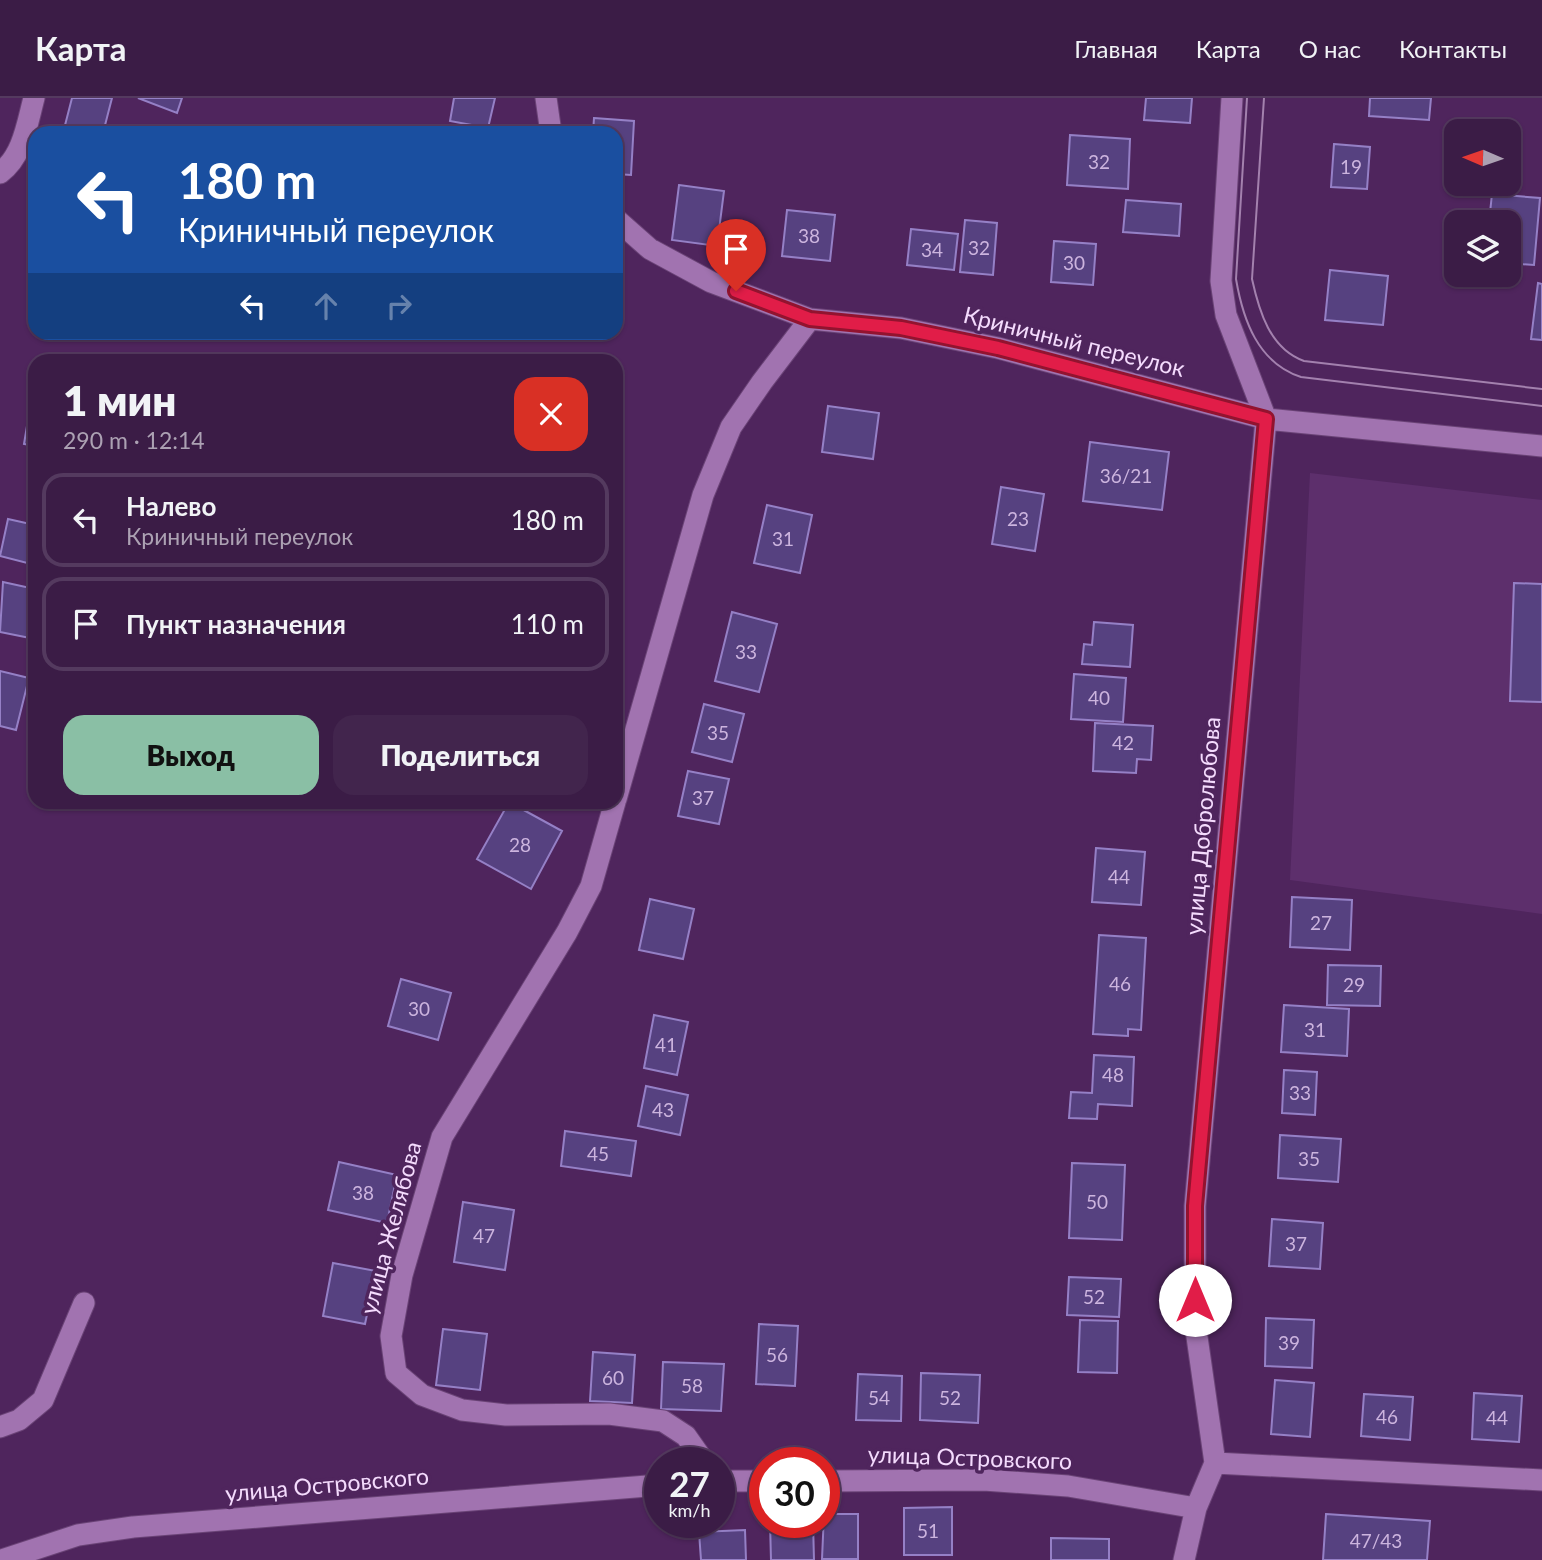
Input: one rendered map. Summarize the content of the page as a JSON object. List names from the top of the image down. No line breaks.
{"streets":{"street":["Криничный переулок","улица Добролюбова","улица Желябова","улица Островского"]},"crossings":[["Криничный переулок","улица Добролюбова"],["Криничный переулок","улица Желябова"]],"house_numbers":["32","19","38","32","34","30","36/21","23","31","33","40","35","42","37","28","44","27","46","29","30","31","41","48","33","43","45","35","38","50","47","37","52","39","56","60","58","54","52","46","44","51","47/43"],"north":"left","page":{"header":"Карта","nav":["Главная","Карта","О нас","Контакты"],"turn":["180 m","Криничный переулок"],"heading":["1 мин","290 m · 12:14"],"list":[{"name":"Налево","note":"Криничный переулок","value":"180 m"},{"name":"Пункт назначения","value":"110 m"}],"buttons":["Выход","Поделиться"],"speed":"27 km/h","limit":"30"}}
